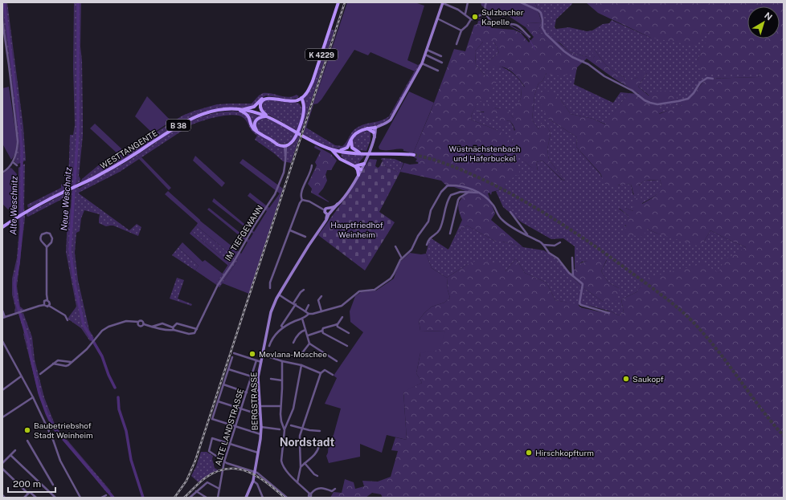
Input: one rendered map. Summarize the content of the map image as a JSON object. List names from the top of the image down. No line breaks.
{"streets":{"main road":["K 4229","B 38","WESTTANGENTE","BERGSTRASSE"],"street":["IM TIEFGEWANN","ALTE LANDSTRASSE"]},"crossings":[["B 38","WESTTANGENTE"]],"districts":["Nordstadt"],"water":["Neue Weschnitz","Alte Weschnitz"],"parks":["Wüstnächstenbach und Haferbuckel","Hauptfriedhof Weinheim"],"places":["Sulzbacher Kapelle","Mevlana-Moschee","Saukopf","Baubetriebshof Stadt Weinheim","Hirschkopfturm"],"scale_bar":"200 m","north":"top right"}
